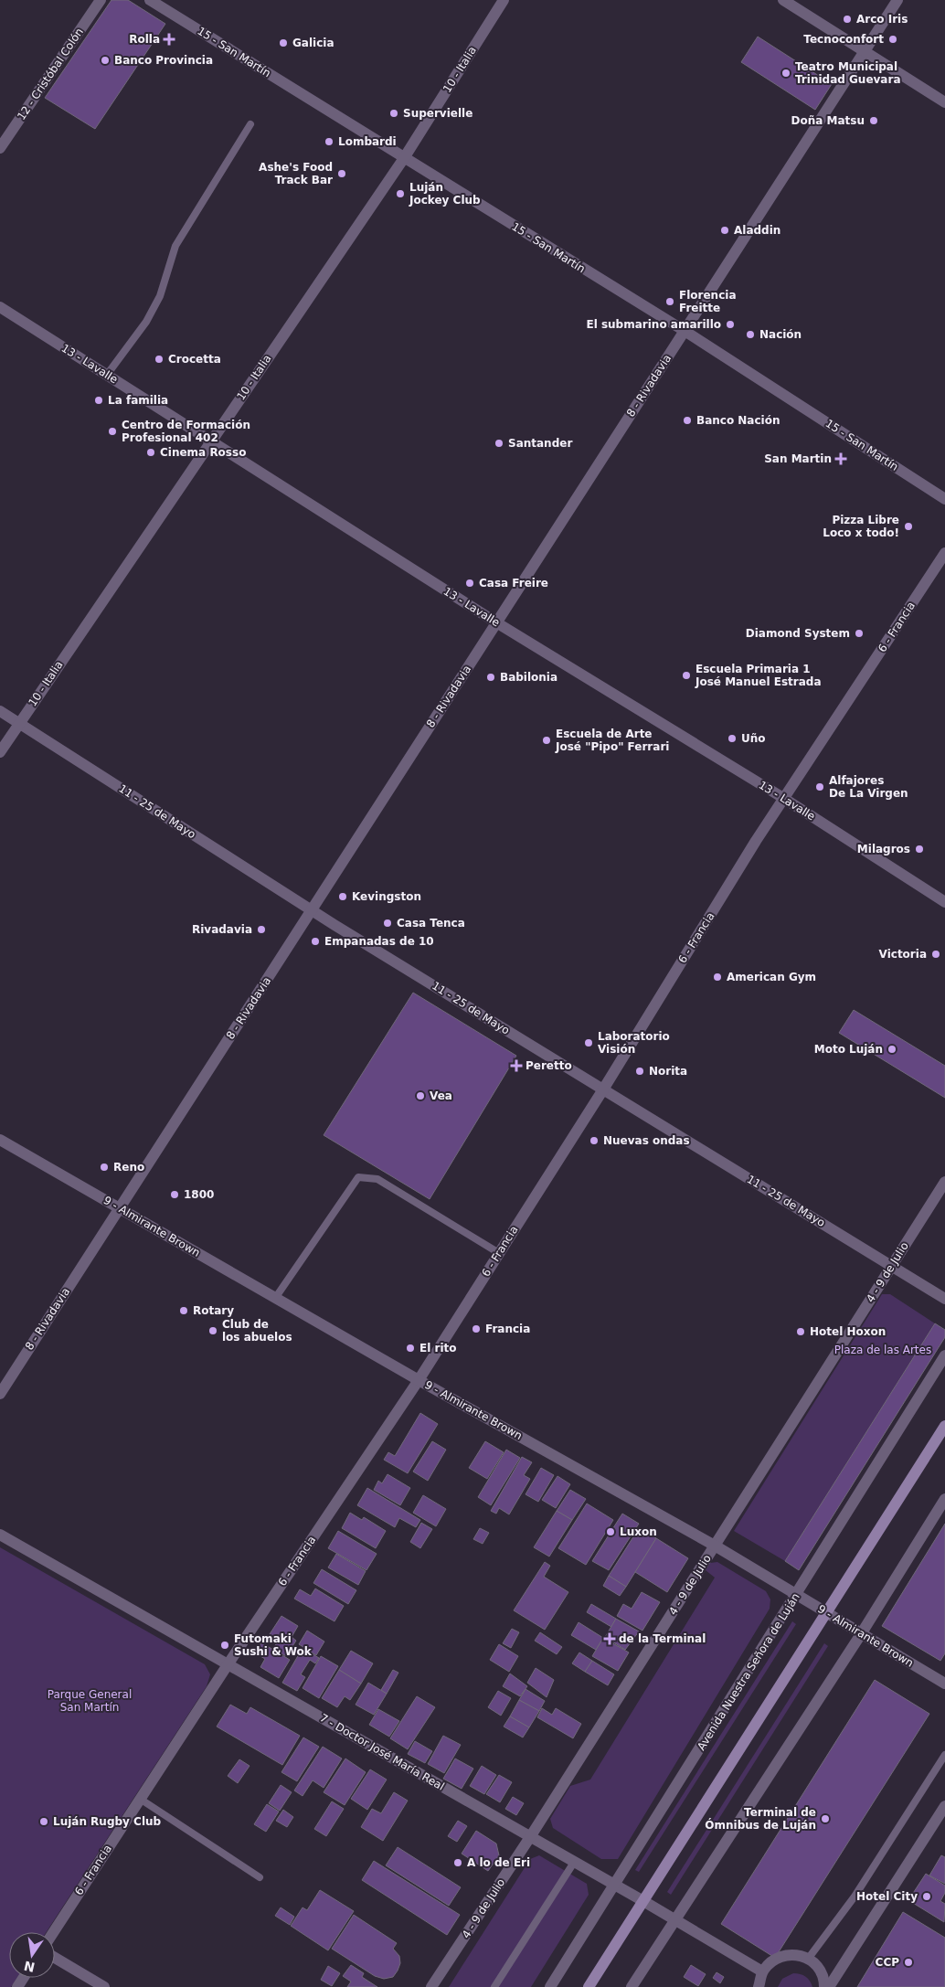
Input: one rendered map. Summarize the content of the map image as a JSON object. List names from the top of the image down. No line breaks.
{"streets":{"street":["15 - San Martín","10 - Italia","12 - Cristóbal Colón","13 - Lavalle","8 - Rivadavia","6 - Francia","11 - 25 de Mayo","9 - Almirante Brown","4 - 9 de Julio","Avenida Nuestra Señora de Luján","7 - Doctor José María Real"]},"crossings":[["15 - San Martín","10 - Italia"],["15 - San Martín","8 - Rivadavia"],["10 - Italia","13 - Lavalle"],["10 - Italia","11 - 25 de Mayo"],["13 - Lavalle","8 - Rivadavia"],["13 - Lavalle","6 - Francia"],["8 - Rivadavia","11 - 25 de Mayo"],["8 - Rivadavia","9 - Almirante Brown"],["6 - Francia","11 - 25 de Mayo"],["6 - Francia","9 - Almirante Brown"],["6 - Francia","7 - Doctor José María Real"],["11 - 25 de Mayo","4 - 9 de Julio"],["9 - Almirante Brown","4 - 9 de Julio"],["9 - Almirante Brown","Avenida Nuestra Señora de Luján"],["4 - 9 de Julio","7 - Doctor José María Real"],["Avenida Nuestra Señora de Luján","7 - Doctor José María Real"]],"parks":["Plaza de las Artes","Parque General San Martín"],"places":{"other":["Arco Iris","Tecnoconfort","Galicia","Banco Provincia","Teatro Municipal Trinidad Guevara","Supervielle","Doña Matsu","Lombardi","Ashe's Food Track Bar","Luján Jockey Club","Aladdin","Florencia Freitte","El submarino amarillo","Nación","Crocetta","La familia","Banco Nación","Centro de Formación Profesional 402","Santander","Cinema Rosso","Pizza Libre Loco x todo!","Casa Freire","Diamond System","Escuela Primaria 1 José Manuel Estrada","Babilonia","Uño","Escuela de Arte José \"Pipo\" Ferrari","Alfajores De La Virgen","Milagros","Kevingston","Casa Tenca","Rivadavia","Empanadas de 10","Victoria","American Gym","Laboratorio Visión","Moto Luján","Norita","Vea","Nuevas ondas","Reno","1800","Rotary","Francia","Club de los abuelos","Hotel Hoxon","El rito","Luxon","Futomaki Sushi & Wok","Terminal de Ómnibus de Luján","Luján Rugby Club","A lo de Eri","Hotel City","CCP"],"health":["Rolla","San Martin","Peretto","de la Terminal"]},"north":"bottom"}
